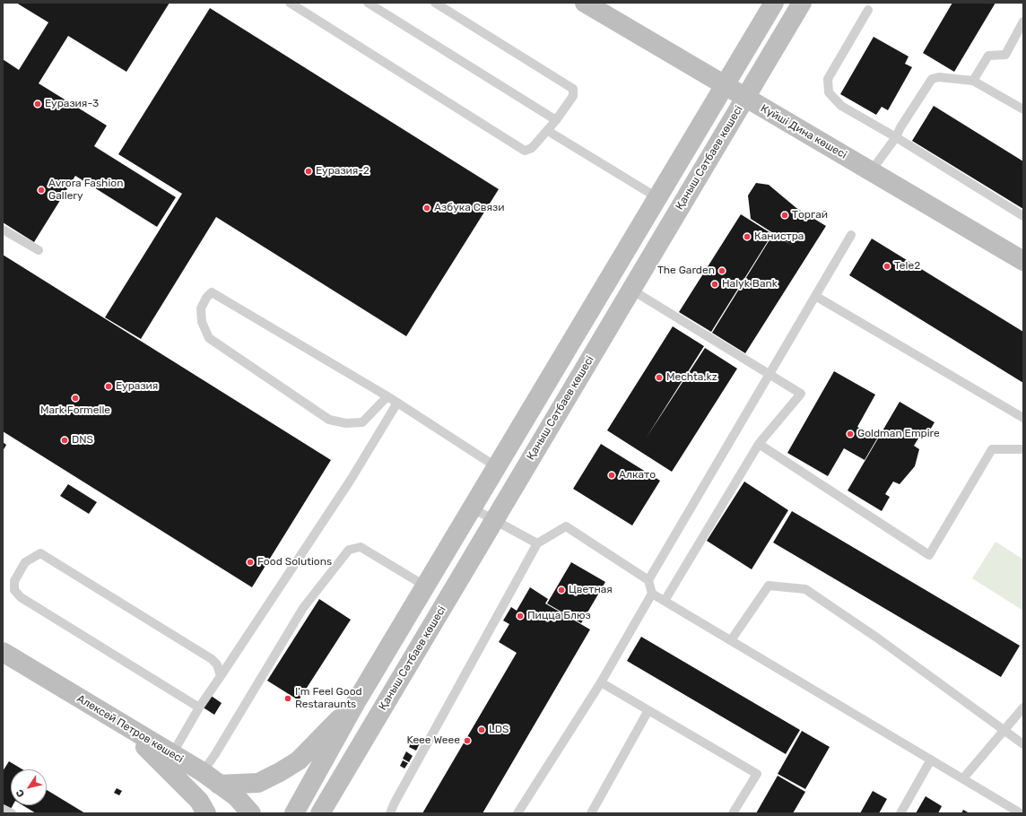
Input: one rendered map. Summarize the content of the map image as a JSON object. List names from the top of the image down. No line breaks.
{"streets":{"main road":["Күйші Дина көшесі","Қаныш Сәтбаев көшесі","Алексей Петров көшесі"]},"crossings":[["Күйші Дина көшесі","Қаныш Сәтбаев көшесі"]],"places":["Еуразия-3","Еуразия-2","Avrora Fashion Gallery","Азбука Связи","Торгай","Канистра","Tele2","The Garden","Halyk Bank","Mechta.kz","Еуразия","Mark Formelle","Goldman Empire","DNS","Алкато","Food Solutions","Цветная","Пицца Блюз","I'm Feel Good Restaraunts","LDS","Keee Weee"],"north":"bottom left"}
